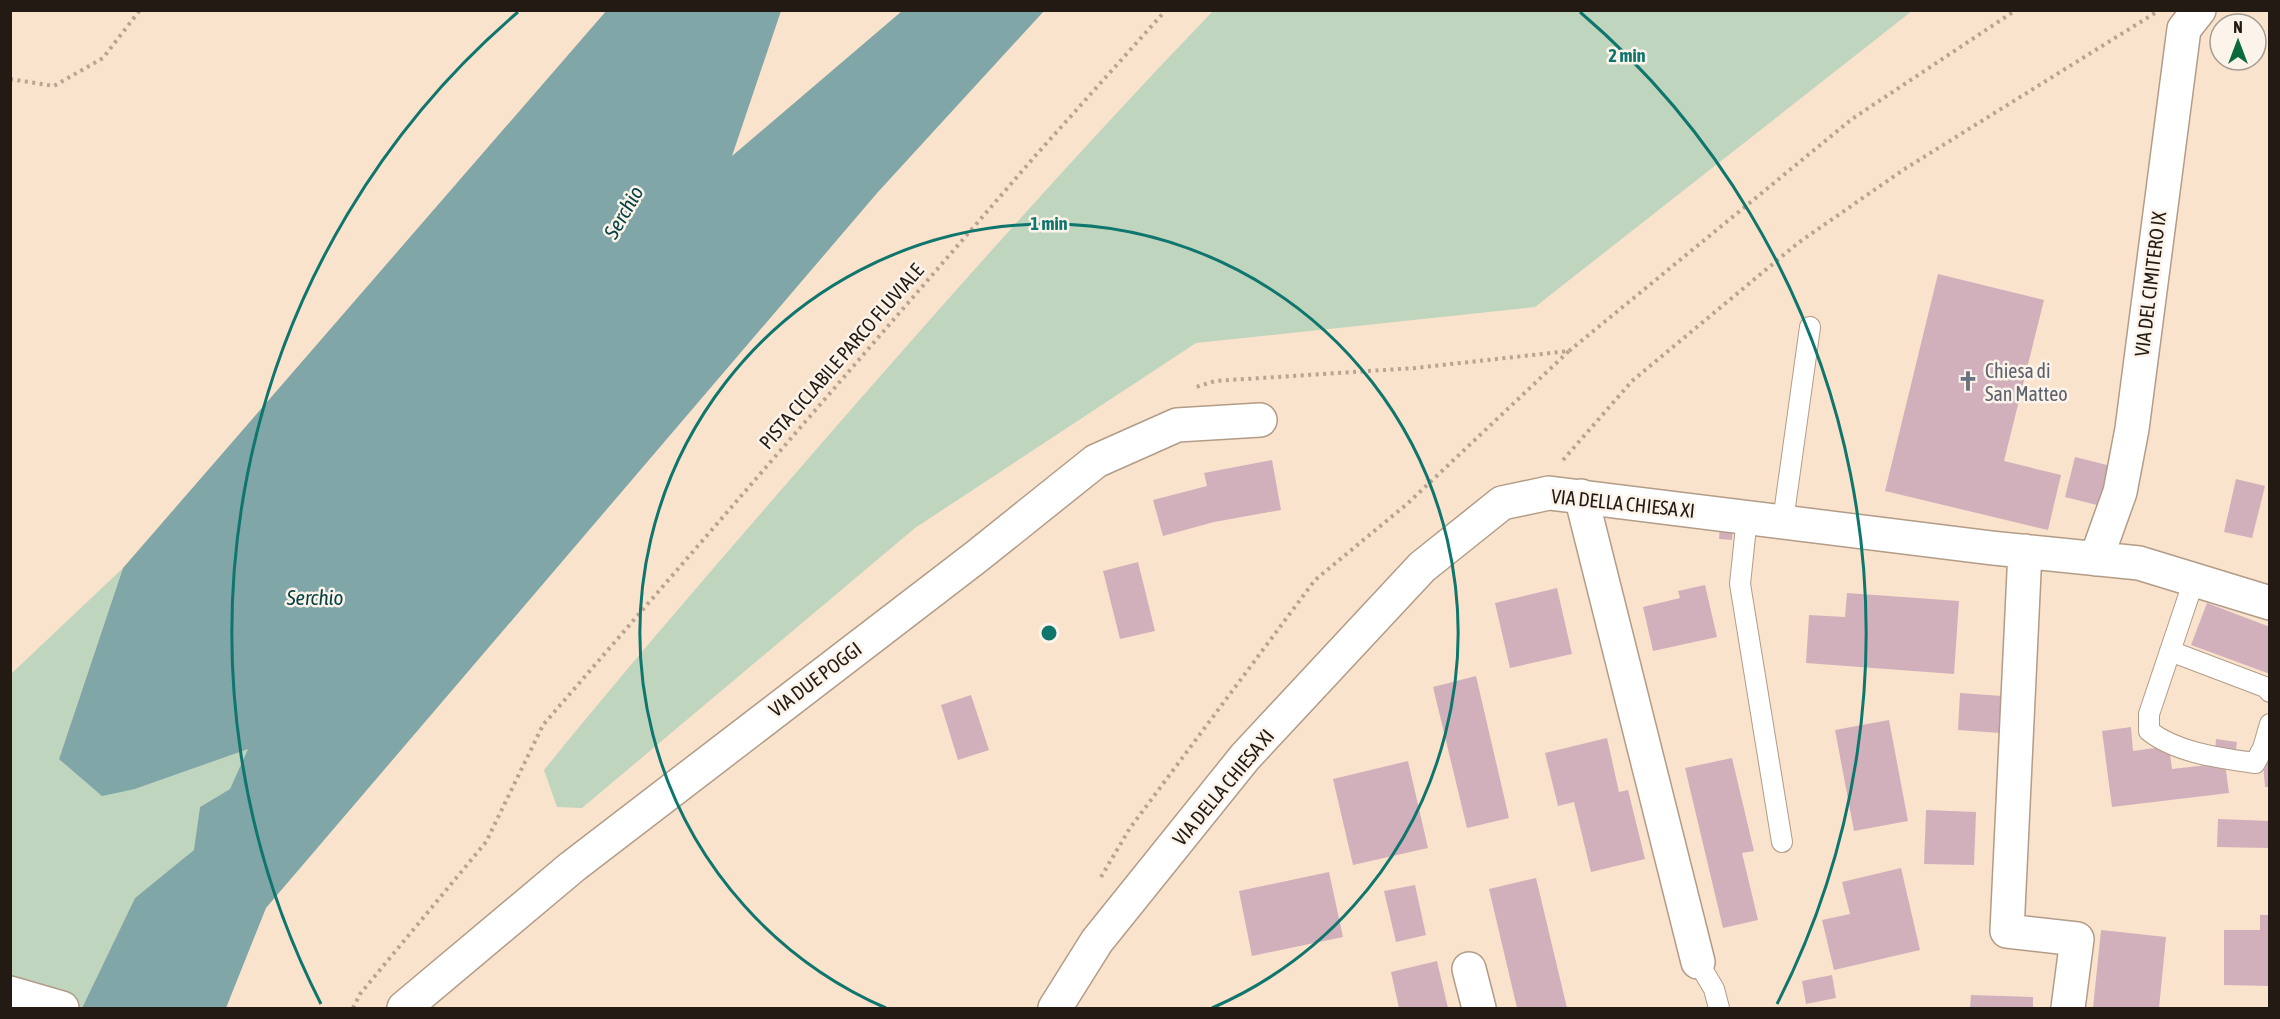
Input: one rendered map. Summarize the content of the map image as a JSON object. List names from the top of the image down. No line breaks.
{"streets":{"street":["VIA DEL CIMITERO IX","VIA DELLA CHIESA XI","VIA DUE POGGI"],"path":["PISTA CICLABILE PARCO FLUVIALE"]},"crossings":[["VIA DEL CIMITERO IX","VIA DELLA CHIESA XI"]],"water":["Serchio"],"places":{"church":["Chiesa di San Matteo"]},"north":"top","rings":["2 min","1 min"]}
